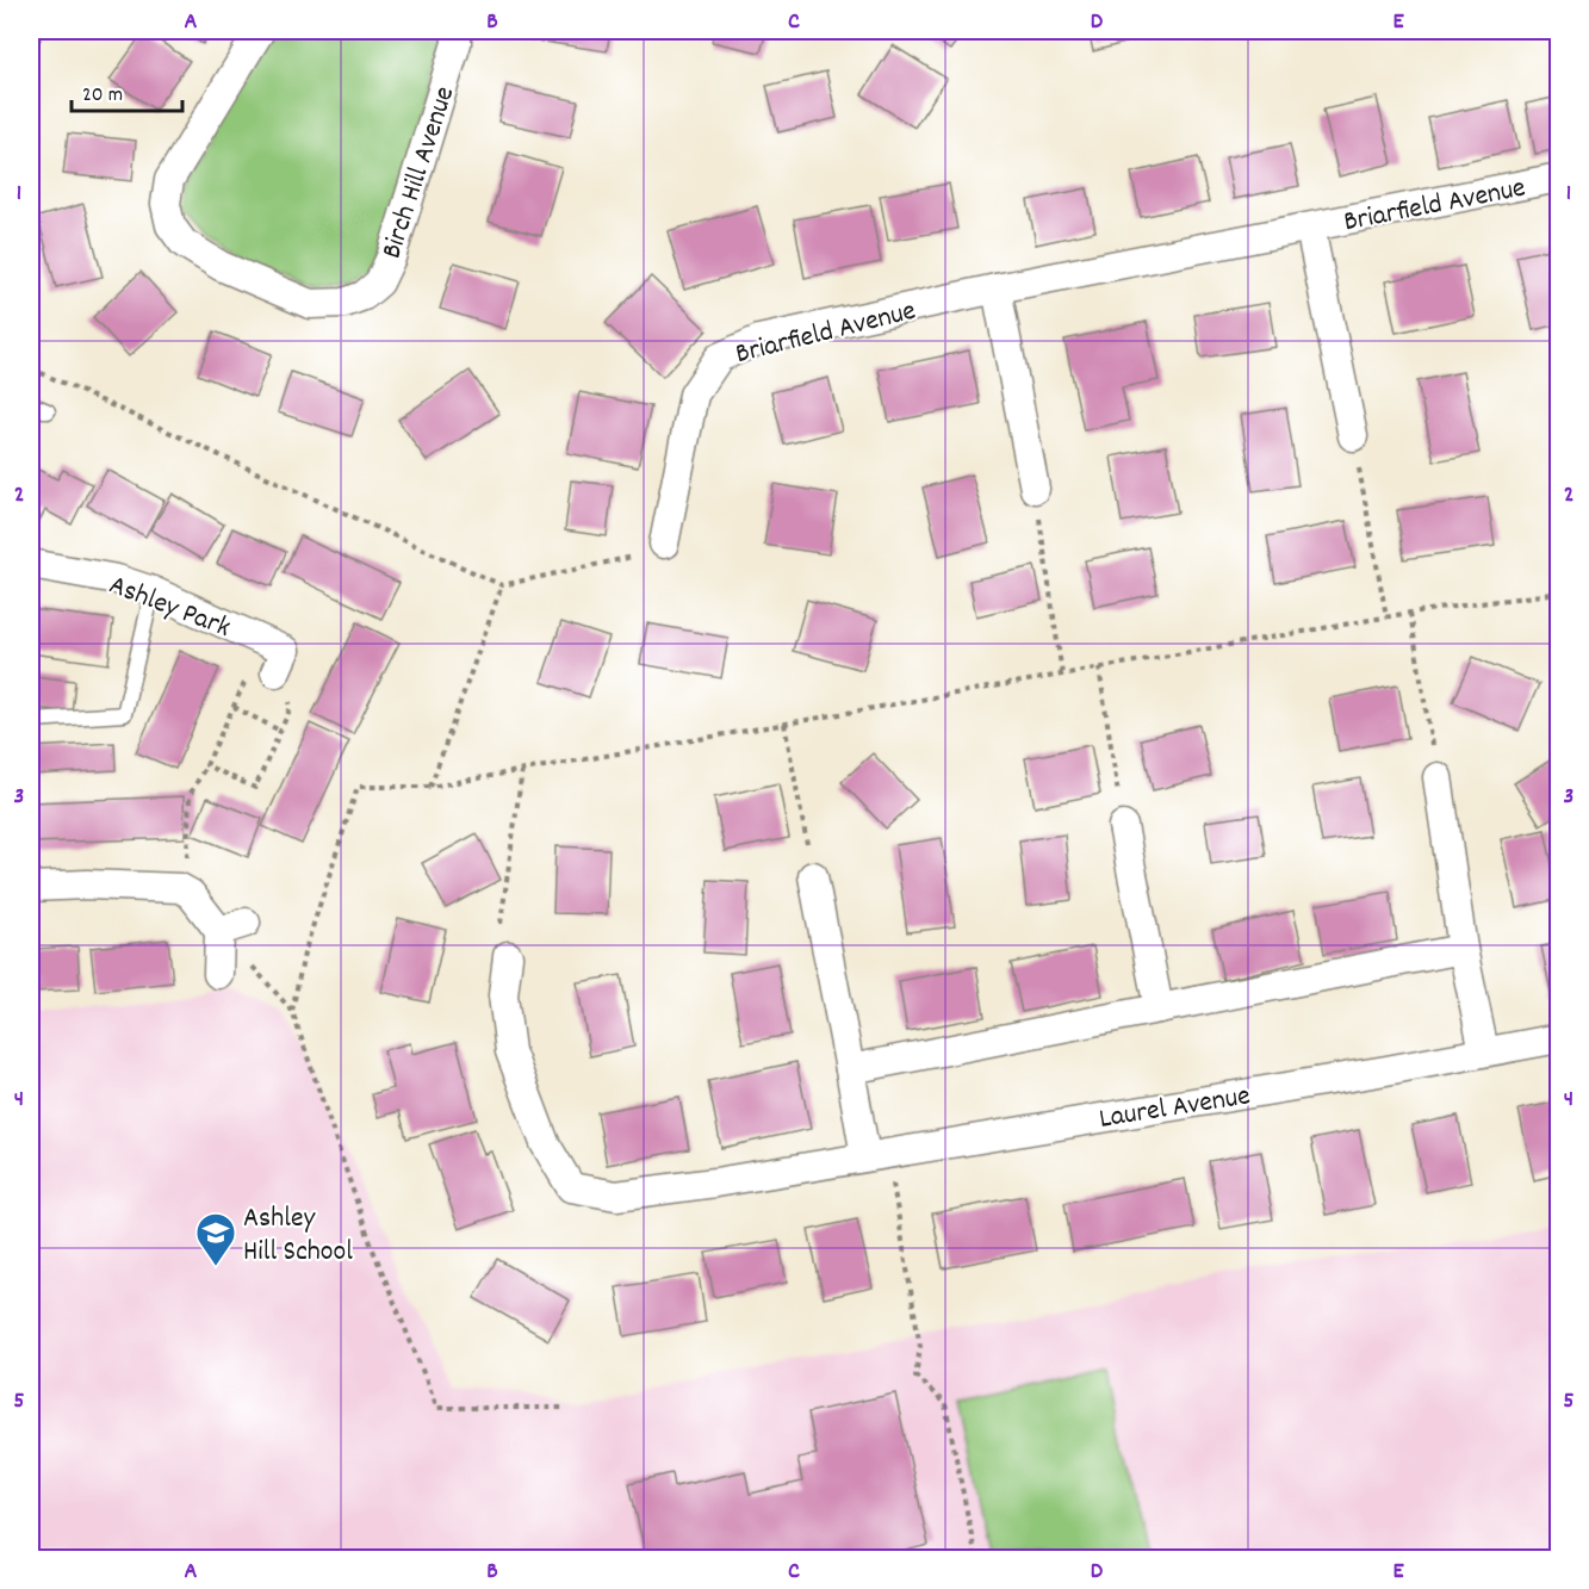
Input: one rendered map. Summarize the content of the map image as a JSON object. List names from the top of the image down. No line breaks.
{"streets":{"street":["Birch Hill Avenue","Briarfield Avenue","Ashley Park","Laurel Avenue"]},"places":{"school or university":["Ashley Hill School"]},"scale_bar":"20 m","grid":{"columns":["A","B","C","D","E"],"rows":["1","2","3","4","5"]}}
